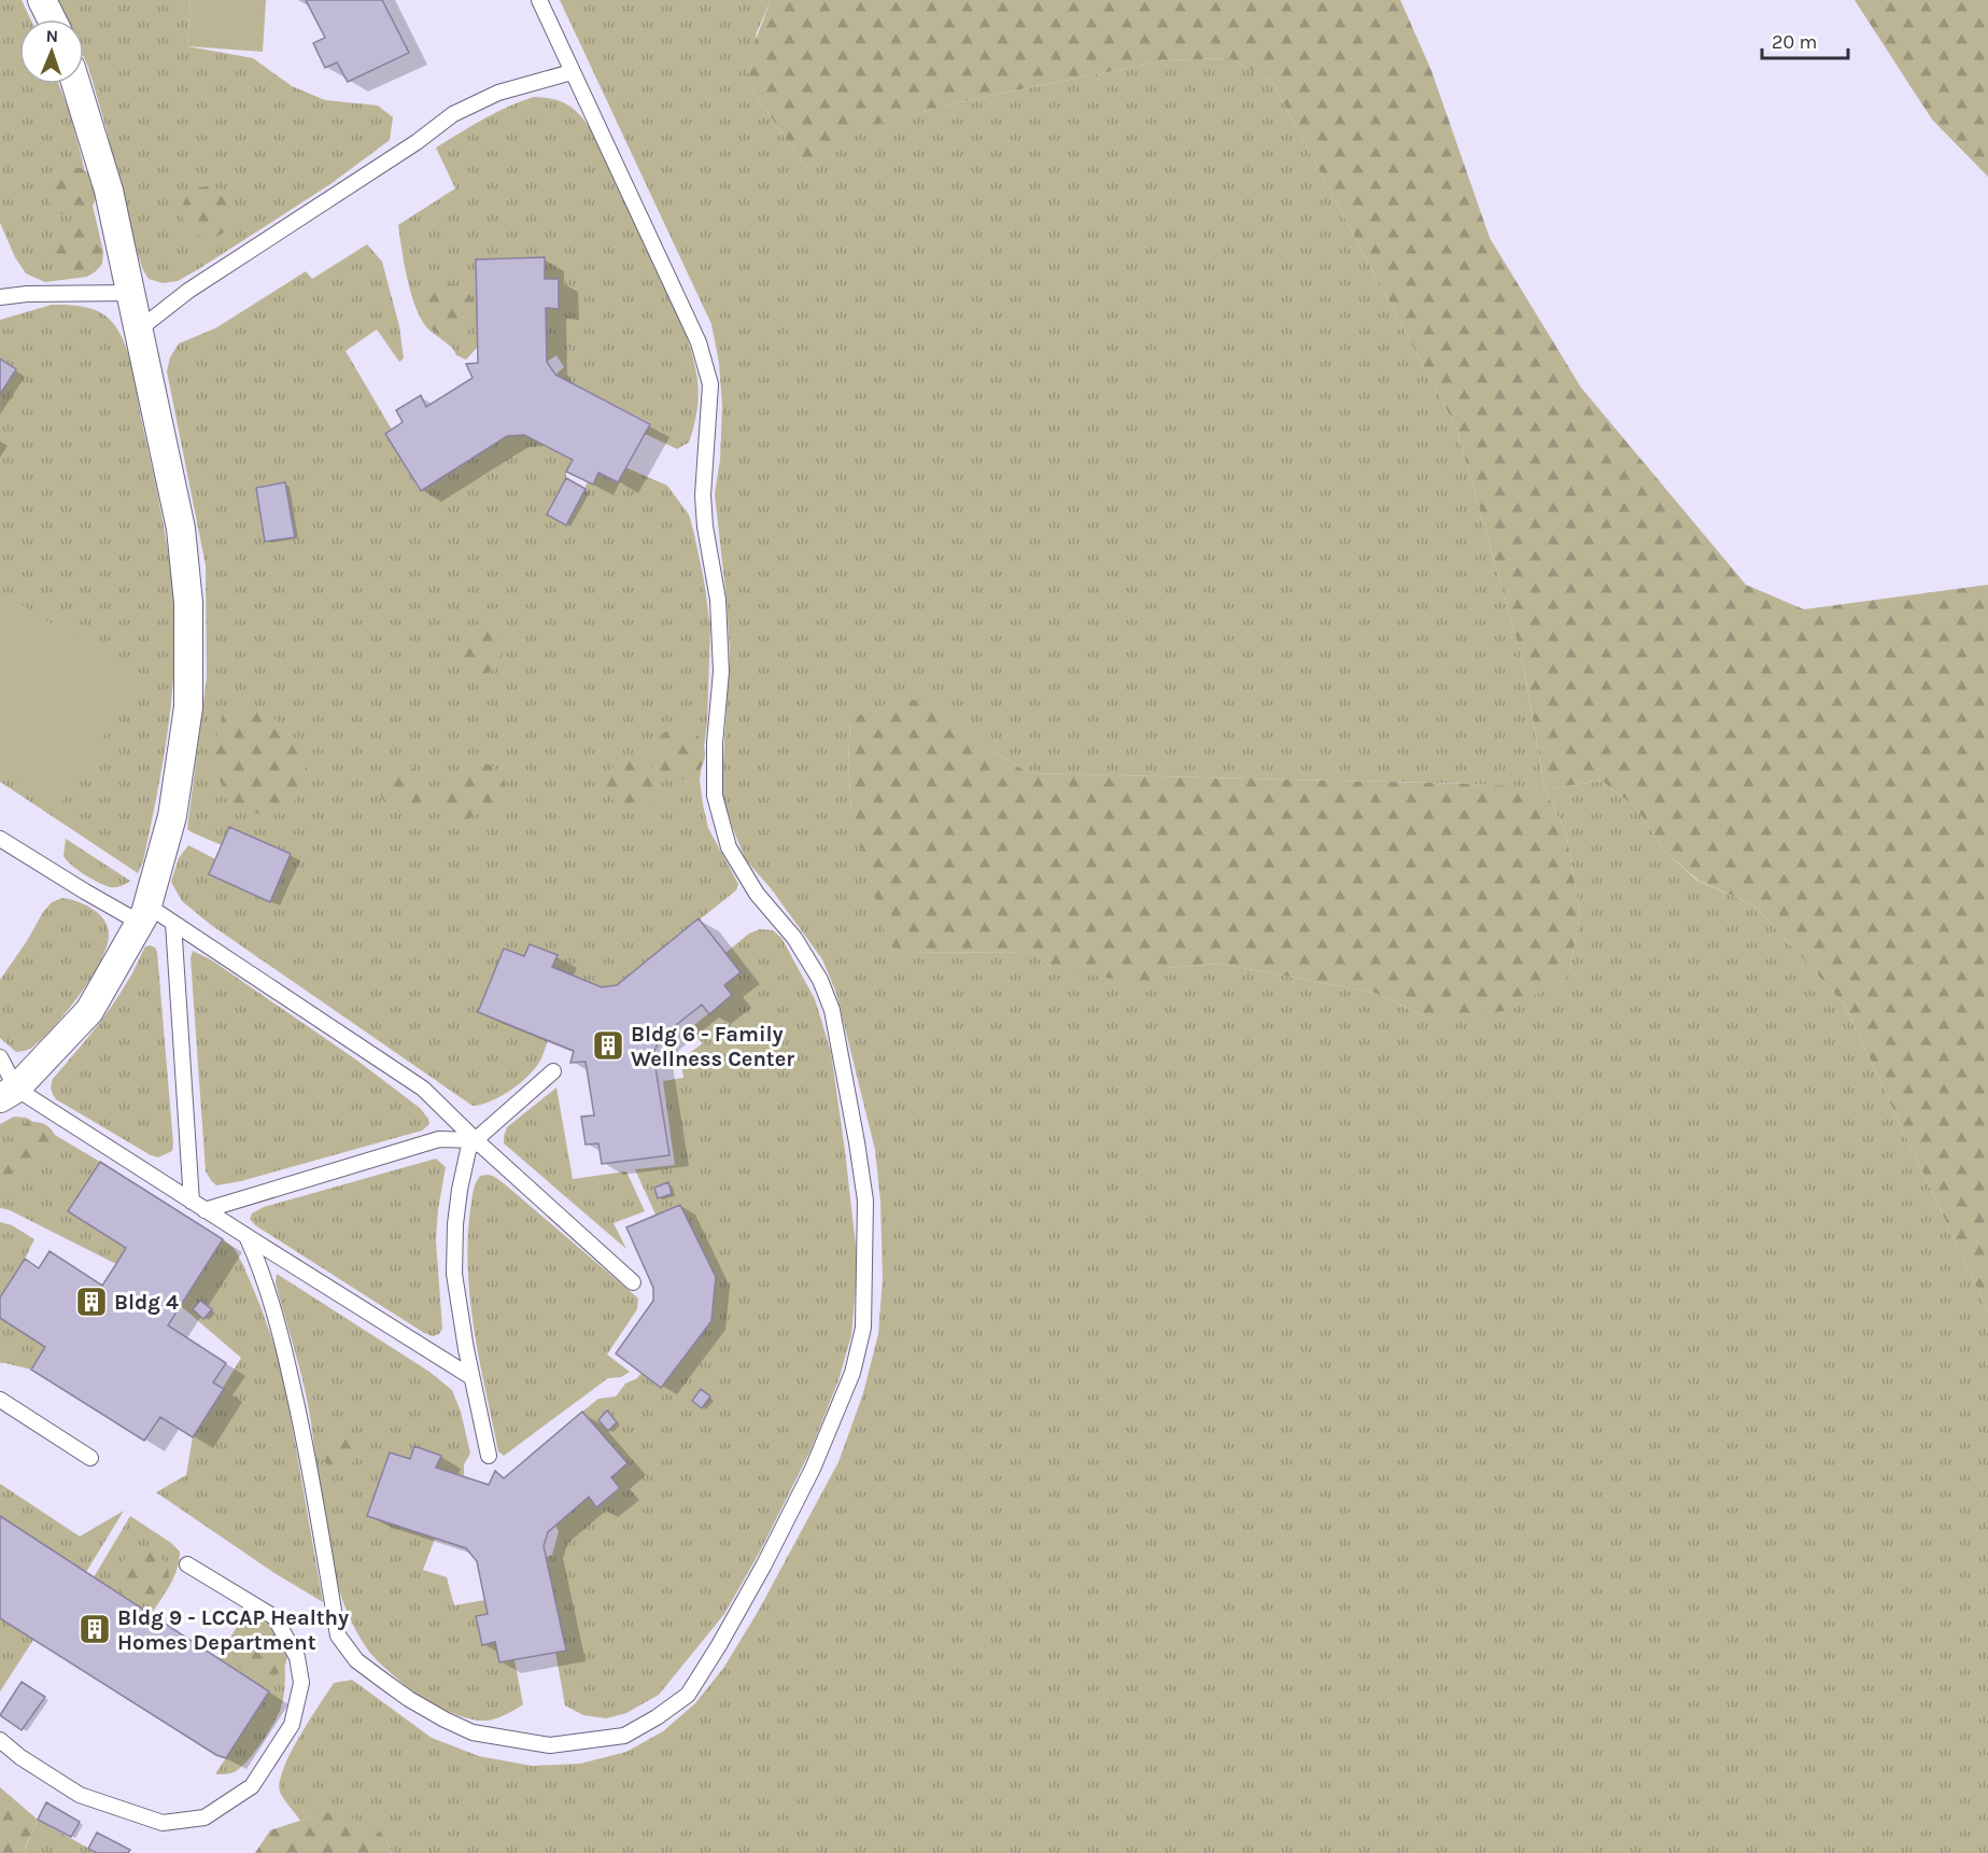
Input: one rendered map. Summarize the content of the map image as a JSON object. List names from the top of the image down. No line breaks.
{"places":{"building":["Bldg 6 - Family Wellness Center","Bldg 4","Bldg 9 - LCCAP Healthy Homes Department"]},"scale_bar":"20 m","north":"top"}
